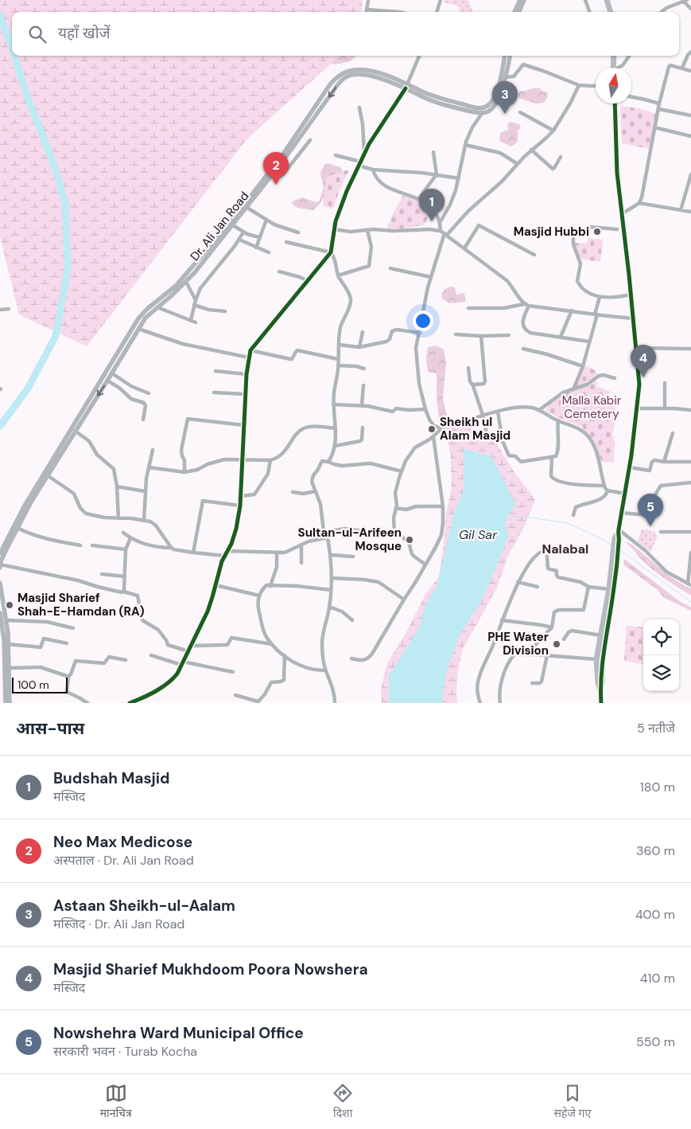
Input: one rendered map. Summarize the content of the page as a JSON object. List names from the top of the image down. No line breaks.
{"streets":{"main road":["Dr. Ali Jan Road"]},"districts":["Nalabal"],"water":["Gil Sar"],"parks":["Malla Kabir Cemetery"],"places":["Masjid Hubbi","Sheikh ul Alam Masjid","Sultan-ul-Arifeen Mosque","Masjid Sharief Shah-E-Hamdan (RA)","PHE Water Division"],"scale_bar":"100 m","north":"top","page":{"search":"यहाँ खोजें","pins":["3","2","1","4","5"],"scale":"100 m","heading":["आस-पास","5 नतीजे"],"list":[{"mark":"1","name":"Budshah Masjid","note":"मस्जिद","value":"180 m"},{"mark":"2","name":"Neo Max Medicose","note":"अस्पताल · Dr. Ali Jan Road","value":"360 m"},{"mark":"3","name":"Astaan Sheikh-ul-Aalam","note":"मस्जिद · Dr. Ali Jan Road","value":"400 m"},{"mark":"4","name":"Masjid Sharief Mukhdoom Poora Nowshera","note":"मस्जिद","value":"410 m"},{"mark":"5","name":"Nowshehra Ward Municipal Office","note":"सरकारी भवन · Turab Kocha","value":"550 m"}],"nav":["मानचित्र","दिशा","सहेजे गए"]}}
